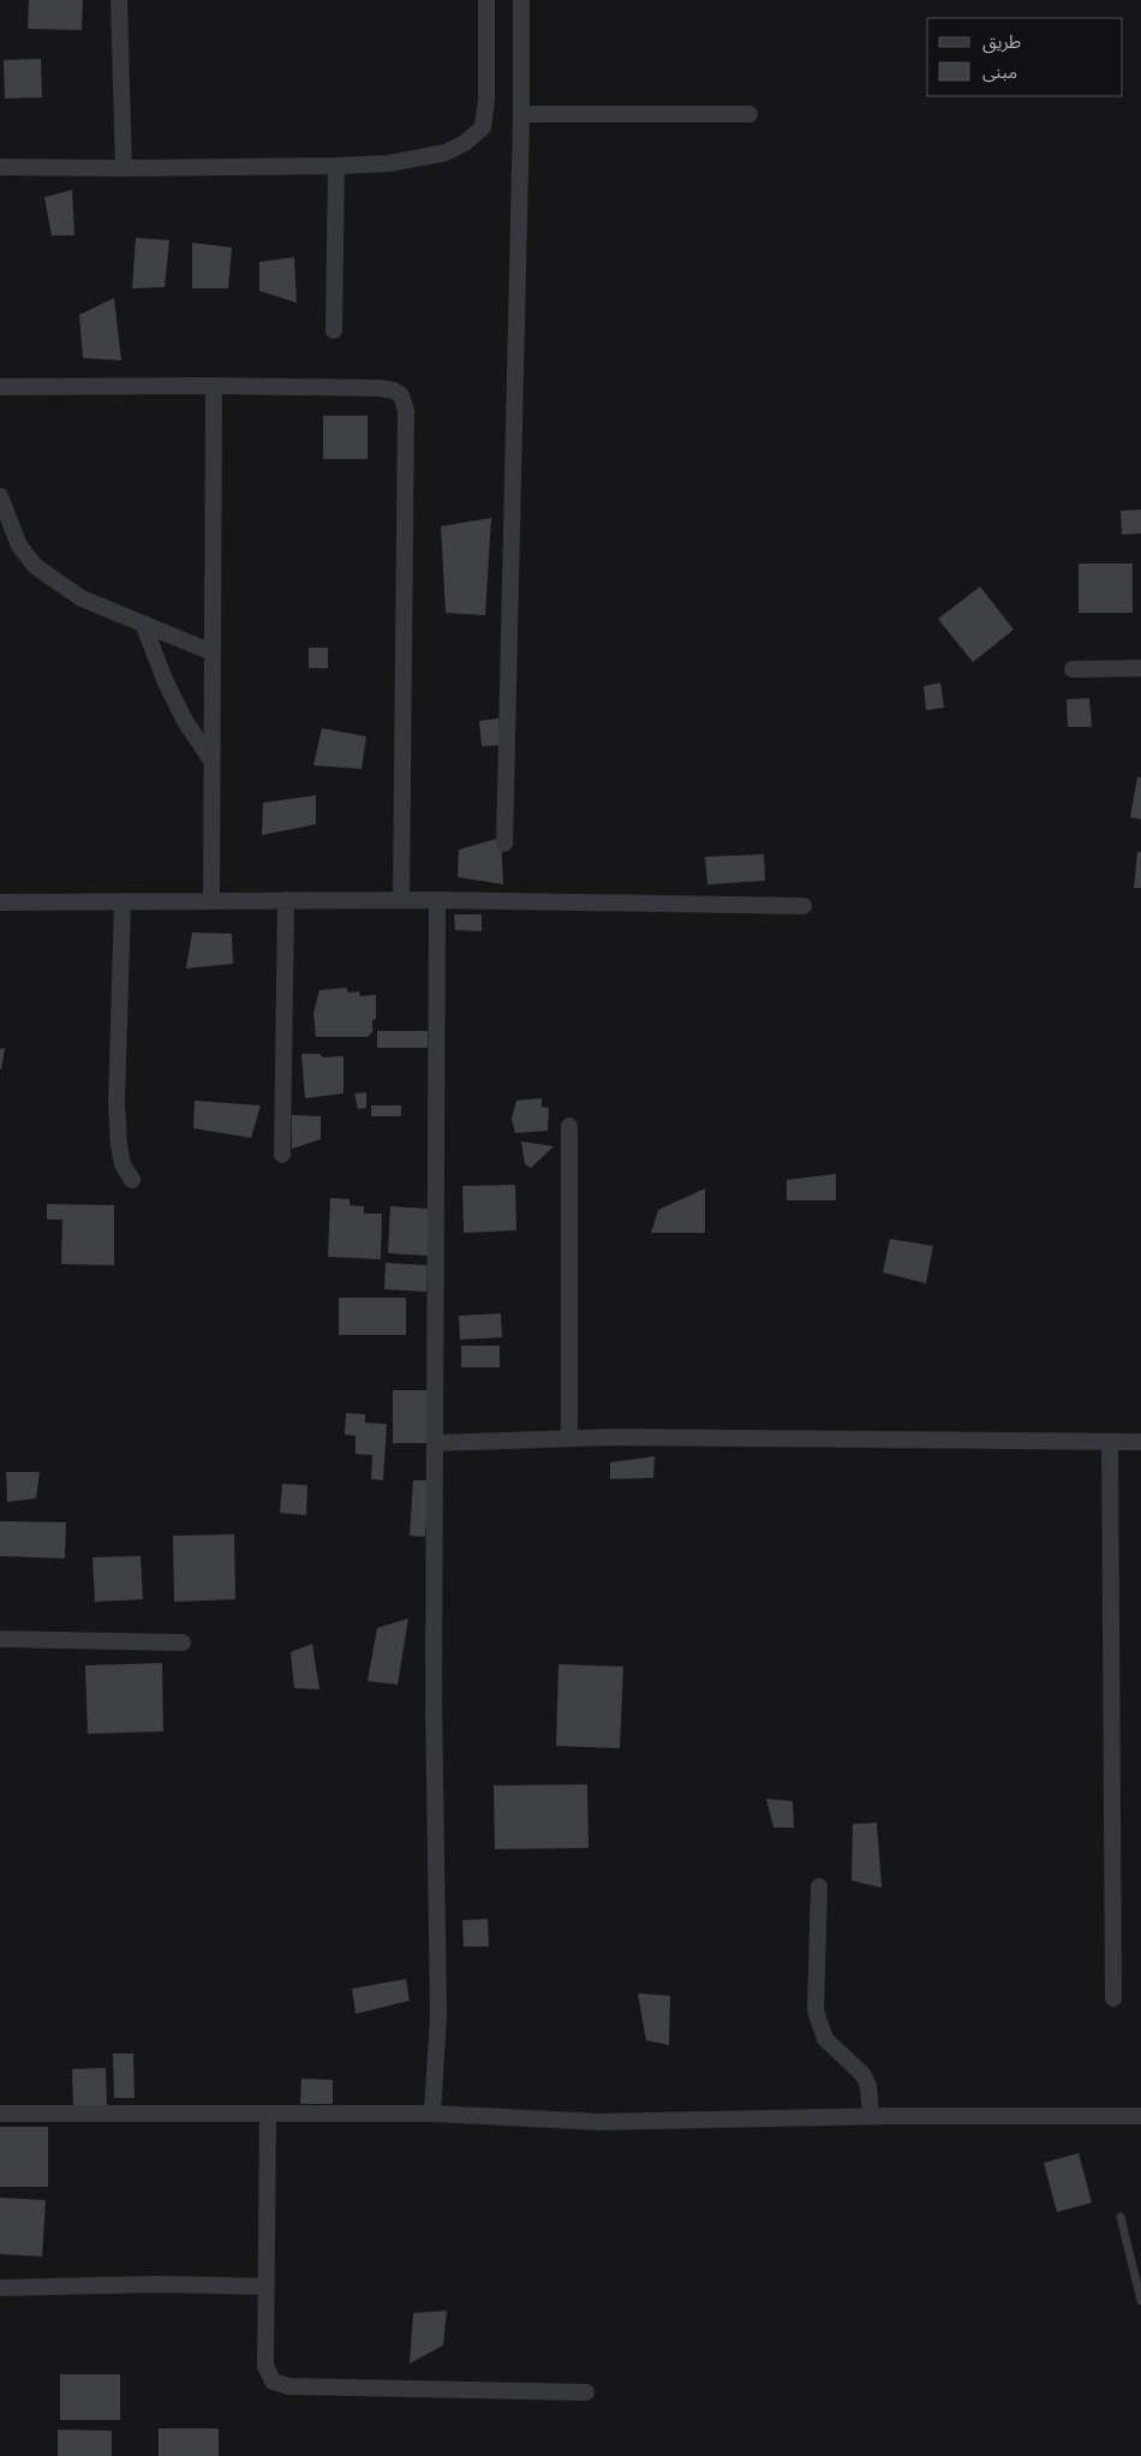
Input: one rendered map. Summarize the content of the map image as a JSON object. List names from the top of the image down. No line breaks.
{"legend":["طريق","مبنى"]}
